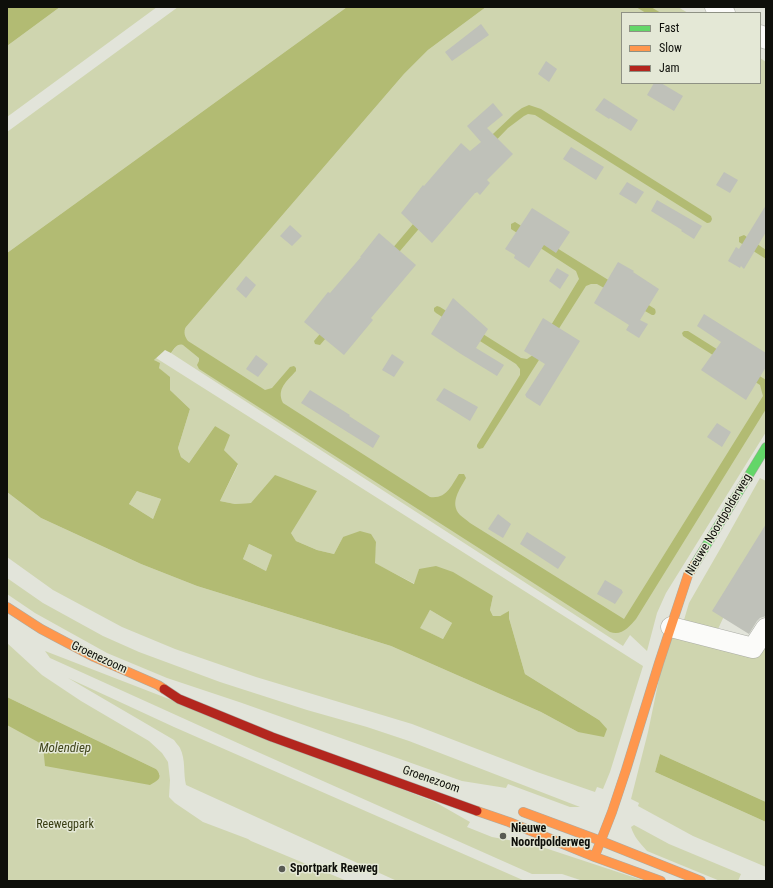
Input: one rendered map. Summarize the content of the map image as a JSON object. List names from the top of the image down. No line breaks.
{"streets":{"street":["Nieuwe Noordpolderweg","Groenezoom"]},"crossings":[["Nieuwe Noordpolderweg","Groenezoom"]],"water":["Molendiep"],"parks":["Reewegpark"],"places":["Nieuwe Noordpolderweg","Sportpark Reeweg"],"legend":["Fast","Slow","Jam"]}
